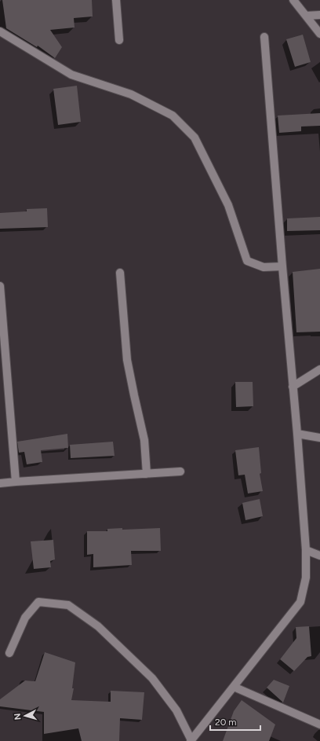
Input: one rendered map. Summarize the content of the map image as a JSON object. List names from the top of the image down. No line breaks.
{"scale_bar":"20 m","north":"left"}
